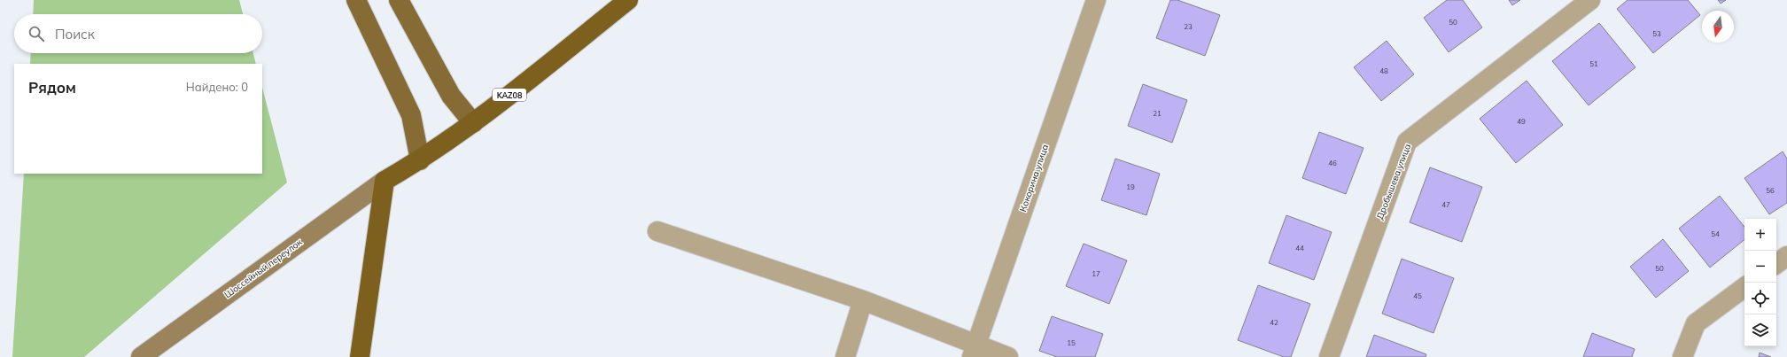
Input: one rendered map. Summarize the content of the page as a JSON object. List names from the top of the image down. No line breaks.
{"streets":{"highway":["KAZ08"],"main road":["Шоссейный переулок"],"street":["Кокорина улица","Дробышева улица"]},"crossings":[["KAZ08","Шоссейный переулок"]],"house_numbers":["50","23","53","51","48","21","49","46","19","56","47","54","44","50","17","45","42","15"],"north":"bottom","page":{"search":"Поиск","heading":["Рядом","Найдено: 0"],"map_buttons":["+","−"]}}
